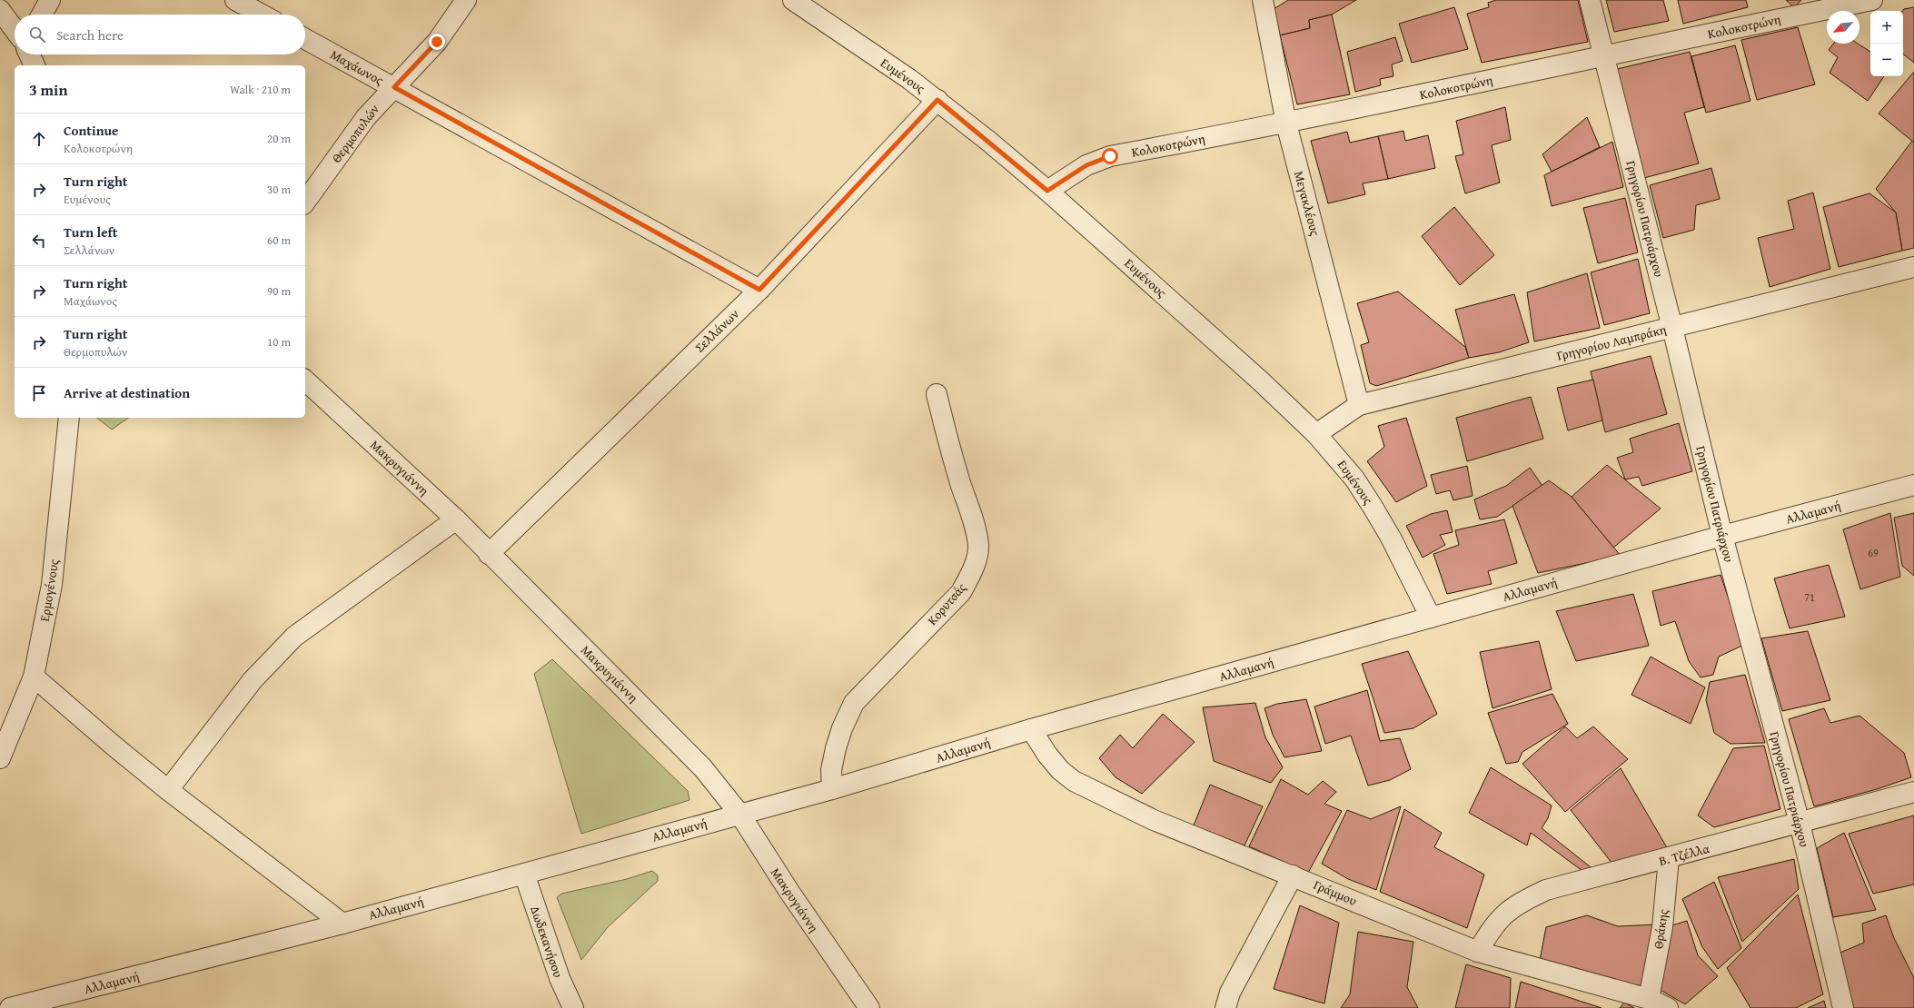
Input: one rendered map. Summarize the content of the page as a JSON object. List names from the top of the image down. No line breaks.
{"streets":{"street":["Κολοκοτρώνη","Μαχάωνος","Ευμένους","Θερμοπυλών","Μεγακλέους","Γρηγορίου Πατριάρχου","Σελλάνων","Γρηγορίου Λαμπράκη","Μακρυγιάννη","Αλλαμανή","Ερμογένους","Κορυτσάς","Β. Τζέλλα","Γράμμου","Θράκης","Δωδεκανήσου"]},"crossings":[["Κολοκοτρώνη","Ευμένους"],["Κολοκοτρώνη","Μεγακλέους"],["Κολοκοτρώνη","Γρηγορίου Πατριάρχου"],["Μαχάωνος","Θερμοπυλών"],["Μαχάωνος","Σελλάνων"],["Ευμένους","Σελλάνων"],["Ευμένους","Γρηγορίου Λαμπράκη"],["Ευμένους","Αλλαμανή"],["Μεγακλέους","Γρηγορίου Λαμπράκη"],["Γρηγορίου Πατριάρχου","Γρηγορίου Λαμπράκη"],["Γρηγορίου Πατριάρχου","Αλλαμανή"],["Γρηγορίου Πατριάρχου","Β. Τζέλλα"],["Σελλάνων","Μακρυγιάννη"],["Μακρυγιάννη","Αλλαμανή"],["Αλλαμανή","Κορυτσάς"],["Αλλαμανή","Γράμμου"],["Αλλαμανή","Δωδεκανήσου"],["Β. Τζέλλα","Γράμμου"],["Β. Τζέλλα","Θράκης"],["Γράμμου","Θράκης"]],"house_numbers":["69","71"],"north":"bottom left","page":{"map_buttons":["+","−"],"search":"Search here","heading":["3 min","Walk · 210 m"],"list":[["Continue","Κολοκοτρώνη","20 m"],["Turn right","Ευμένους","30 m"],["Turn left","Σελλάνων","60 m"],["Turn right","Μαχάωνος","90 m"],["Turn right","Θερμοπυλών","10 m"],"Arrive at destination"]}}
